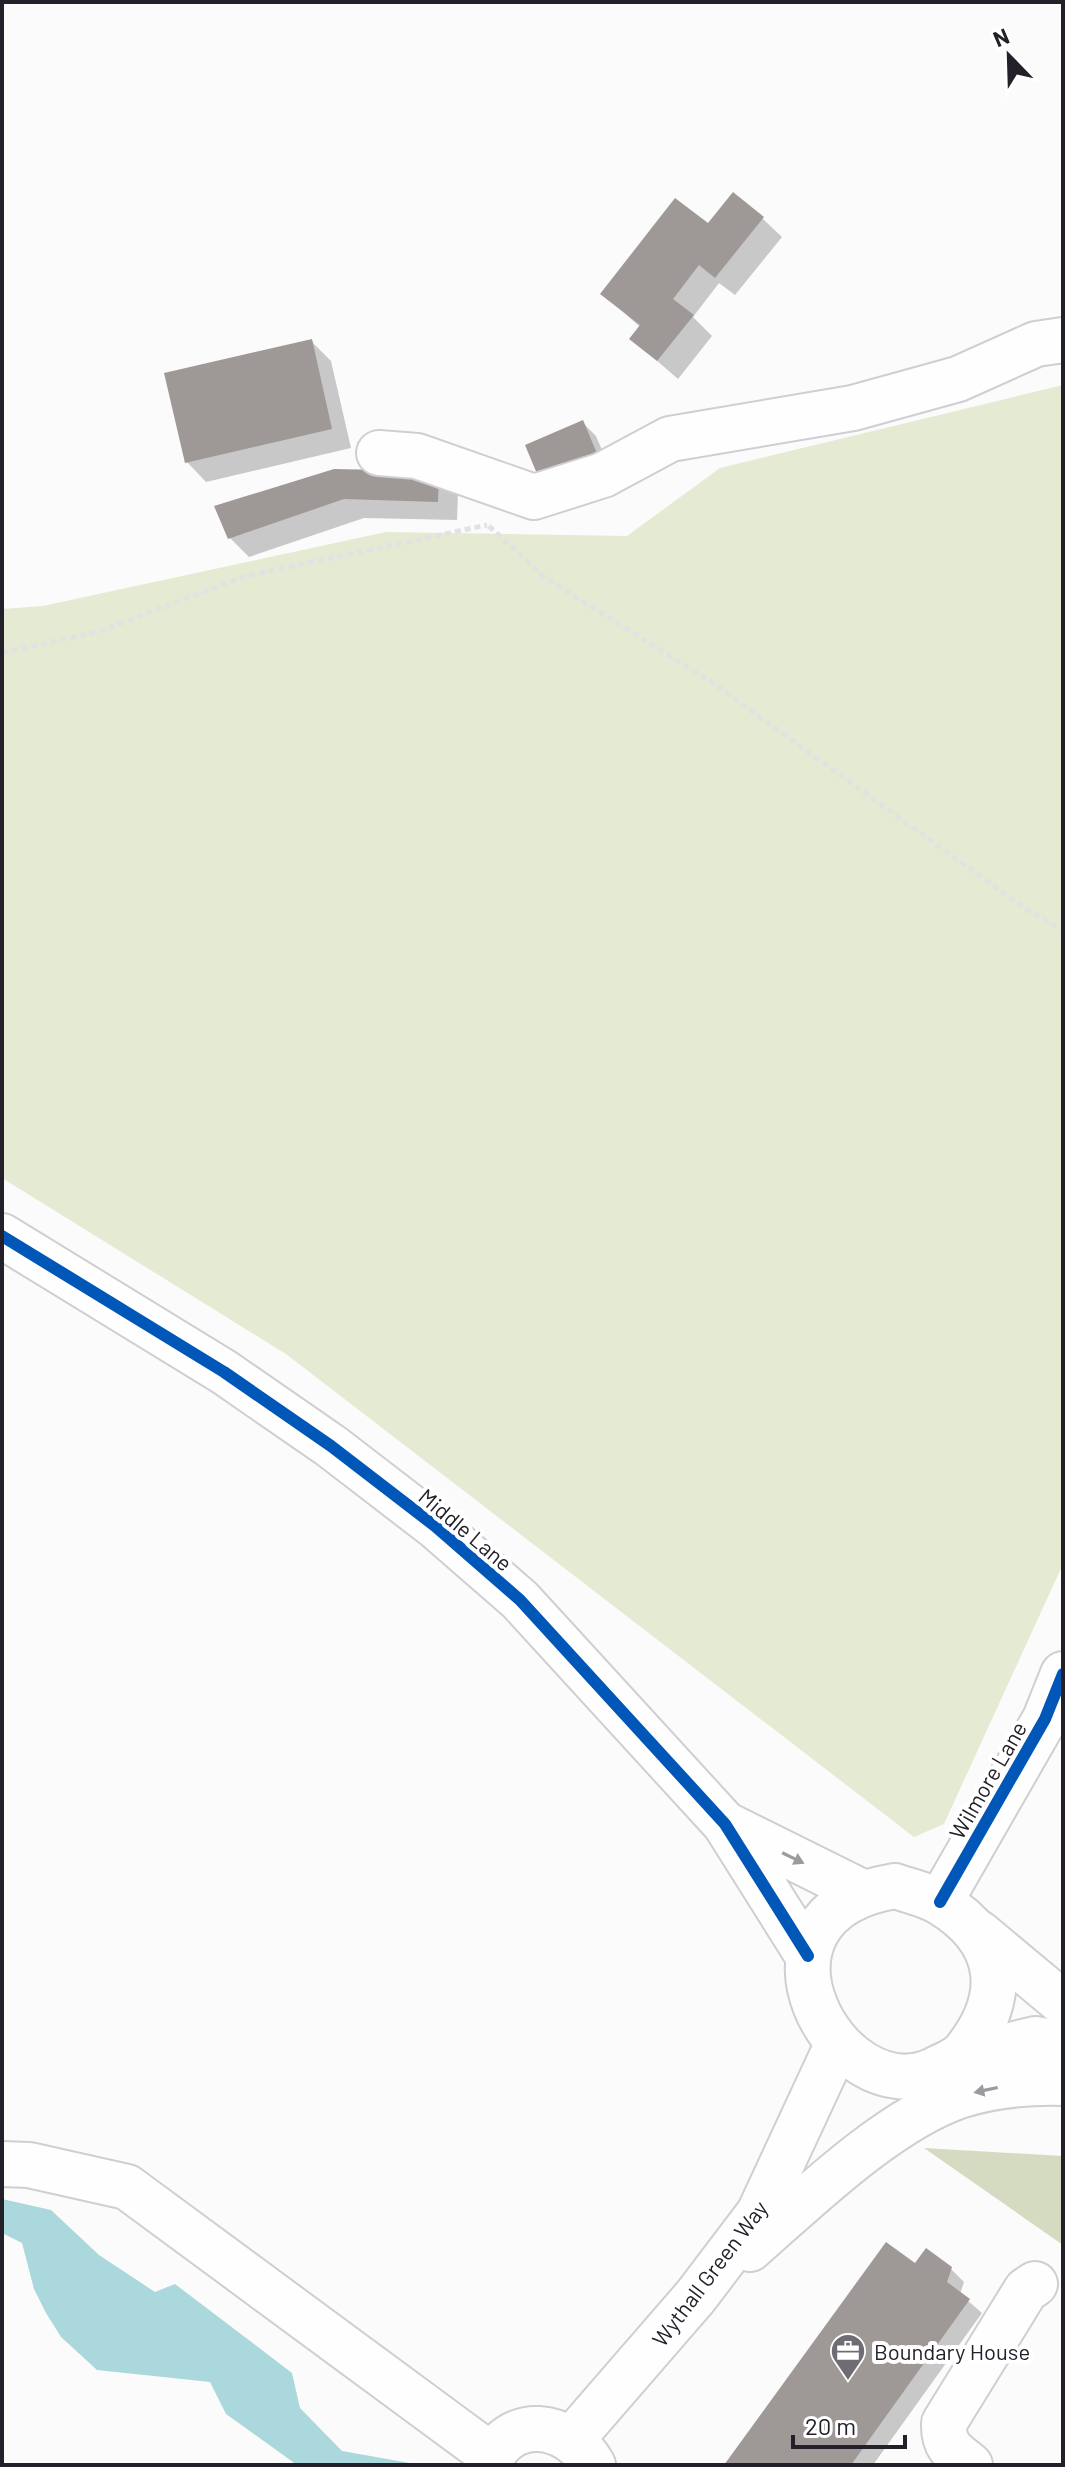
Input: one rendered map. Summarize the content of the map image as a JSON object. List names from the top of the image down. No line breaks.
{"streets":{"street":["Middle Lane","Wilmore Lane","Wythall Green Way"]},"crossings":[["Middle Lane","Wilmore Lane"],["Middle Lane","Wythall Green Way"],["Wilmore Lane","Wythall Green Way"]],"places":{"office":["Boundary House"]},"scale_bar":"20 m","north":"top left"}
